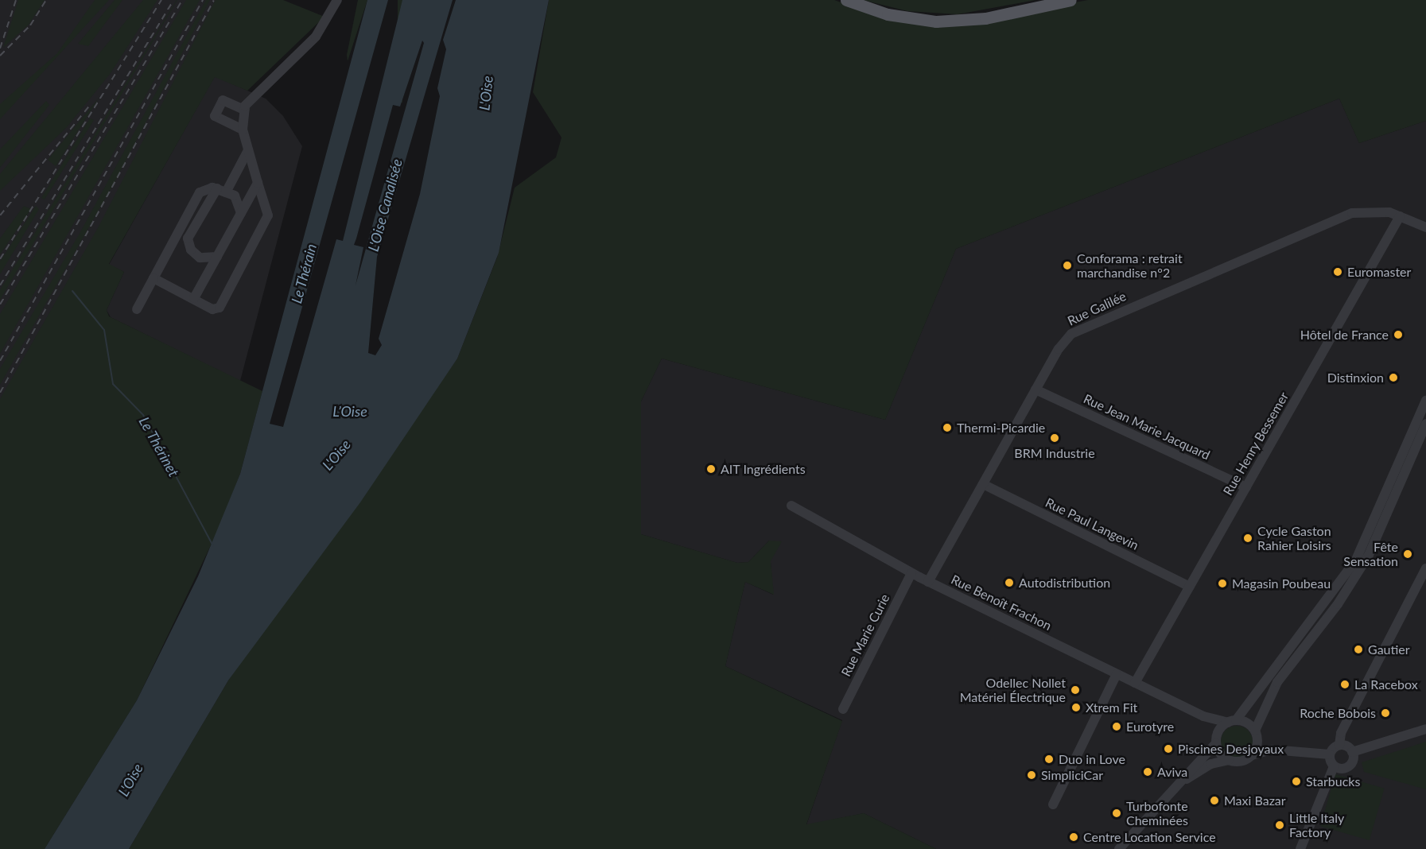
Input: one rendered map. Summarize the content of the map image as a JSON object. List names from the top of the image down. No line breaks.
{"streets":{"street":["Rue Galilée","Rue Jean Marie Jacquard","Rue Henry Bessemer","Rue Paul Langevin","Rue Benoît Frachon","Rue Marie Curie"]},"crossings":[["Rue Galilée","Rue Jean Marie Jacquard"],["Rue Galilée","Rue Henry Bessemer"],["Rue Galilée","Rue Paul Langevin"],["Rue Galilée","Rue Benoît Frachon"],["Rue Jean Marie Jacquard","Rue Henry Bessemer"],["Rue Henry Bessemer","Rue Paul Langevin"],["Rue Henry Bessemer","Rue Benoît Frachon"],["Rue Benoît Frachon","Rue Marie Curie"]],"water":["L'Oise","L'Oise Canalisée","Le Thérain","L’Oise","Le Thérinet"],"places":["Conforama : retrait marchandise n°2","Euromaster","Hôtel de France","Distinxion","Thermi-Picardie","BRM Industrie","AIT Ingrédients","Cycle Gaston Rahier Loisirs","Fête Sensation","Autodistribution","Magasin Poubeau","Gautier","La Racebox","Odellec Nollet Matériel Électrique","Xtrem Fit","Roche Bobois","Eurotyre","Piscines Desjoyaux","Duo in Love","Aviva","SimpliciCar","Starbucks","Maxi Bazar","Turbofonte Cheminées","Little Italy Factory","Centre Location Service"]}
